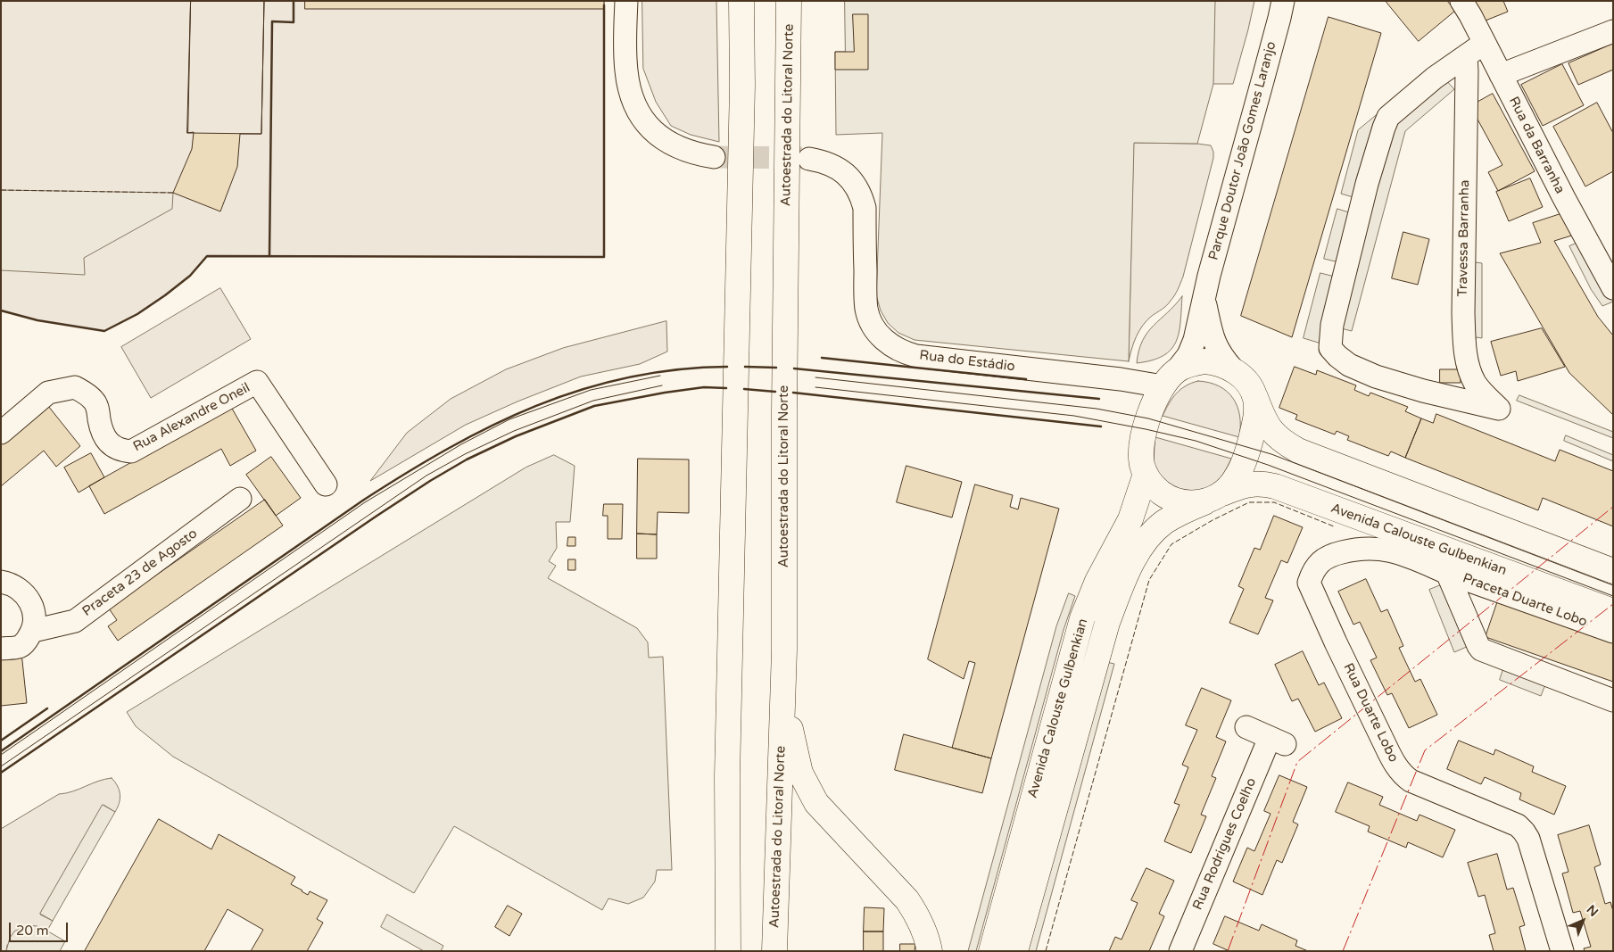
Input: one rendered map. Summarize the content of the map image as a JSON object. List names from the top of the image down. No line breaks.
{"streets":{"main road":["Autoestrada do Litoral Norte","Avenida Calouste Gulbenkian"],"street":["Rua da Barranha","Parque Doutor João Gomes Laranjo","Travessa Barranha","Rua do Estádio","Rua Alexandre Oneil","Praceta 23 de Agosto","Praceta Duarte Lobo","Rua Duarte Lobo","Rua Rodrigues Coelho"]},"crossings":[["Parque Doutor João Gomes Laranjo","Rua do Estádio"],["Parque Doutor João Gomes Laranjo","Avenida Calouste Gulbenkian"],["Rua do Estádio","Avenida Calouste Gulbenkian"],["Praceta Duarte Lobo","Rua Duarte Lobo"]],"scale_bar":"20 m","north":"top right"}
